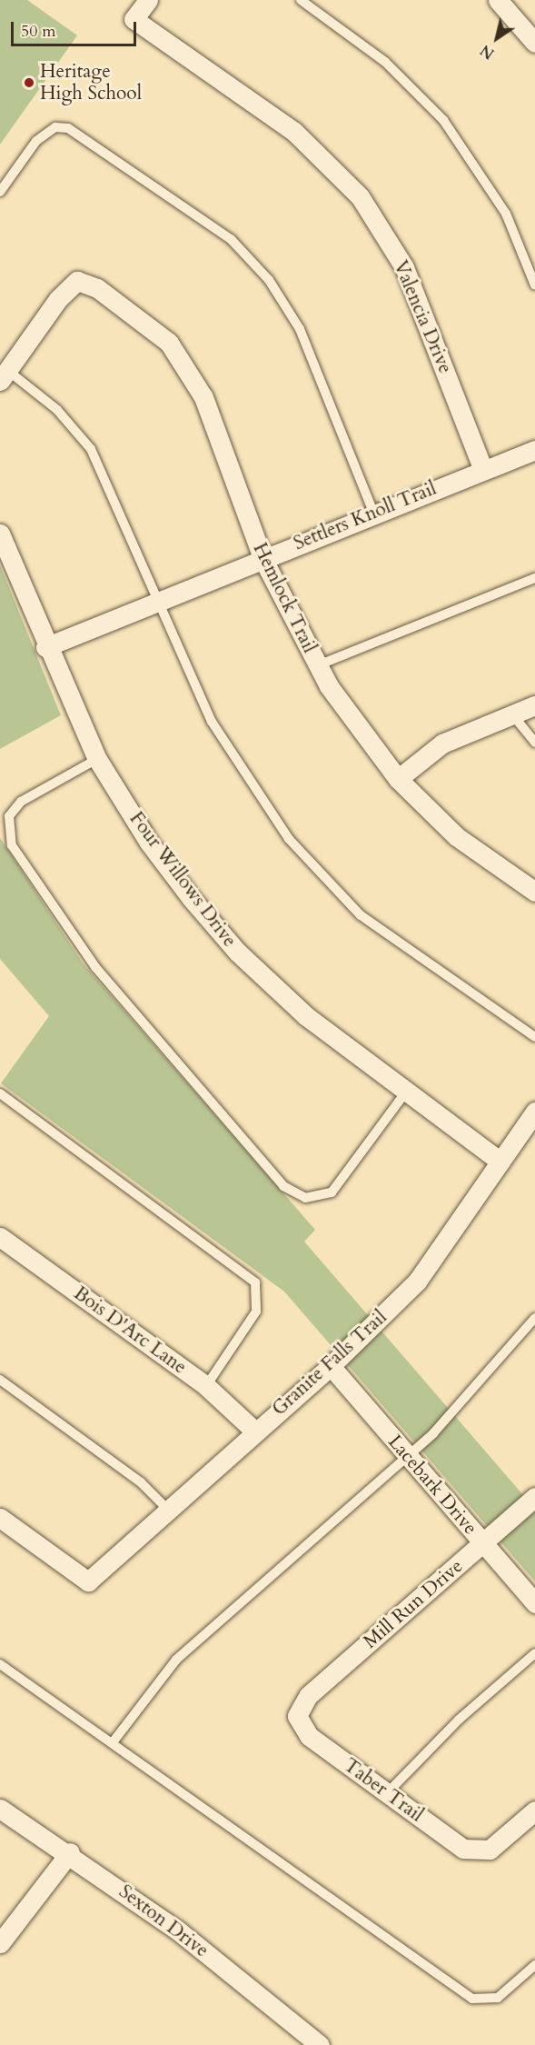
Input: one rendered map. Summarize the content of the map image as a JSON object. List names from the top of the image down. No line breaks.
{"streets":{"street":["Valencia Drive","Settlers Knoll Trail","Hemlock Trail","Four Willows Drive","Bois D'Arc Lane","Granite Falls Trail","Lacebark Drive","Mill Run Drive","Taber Trail","Sexton Drive"]},"crossings":[["Valencia Drive","Settlers Knoll Trail"],["Settlers Knoll Trail","Hemlock Trail"],["Settlers Knoll Trail","Four Willows Drive"],["Four Willows Drive","Granite Falls Trail"],["Bois D'Arc Lane","Granite Falls Trail"],["Granite Falls Trail","Lacebark Drive"],["Lacebark Drive","Mill Run Drive"],["Mill Run Drive","Taber Trail"]],"places":["Heritage High School"],"scale_bar":"50 m","north":"bottom left"}
